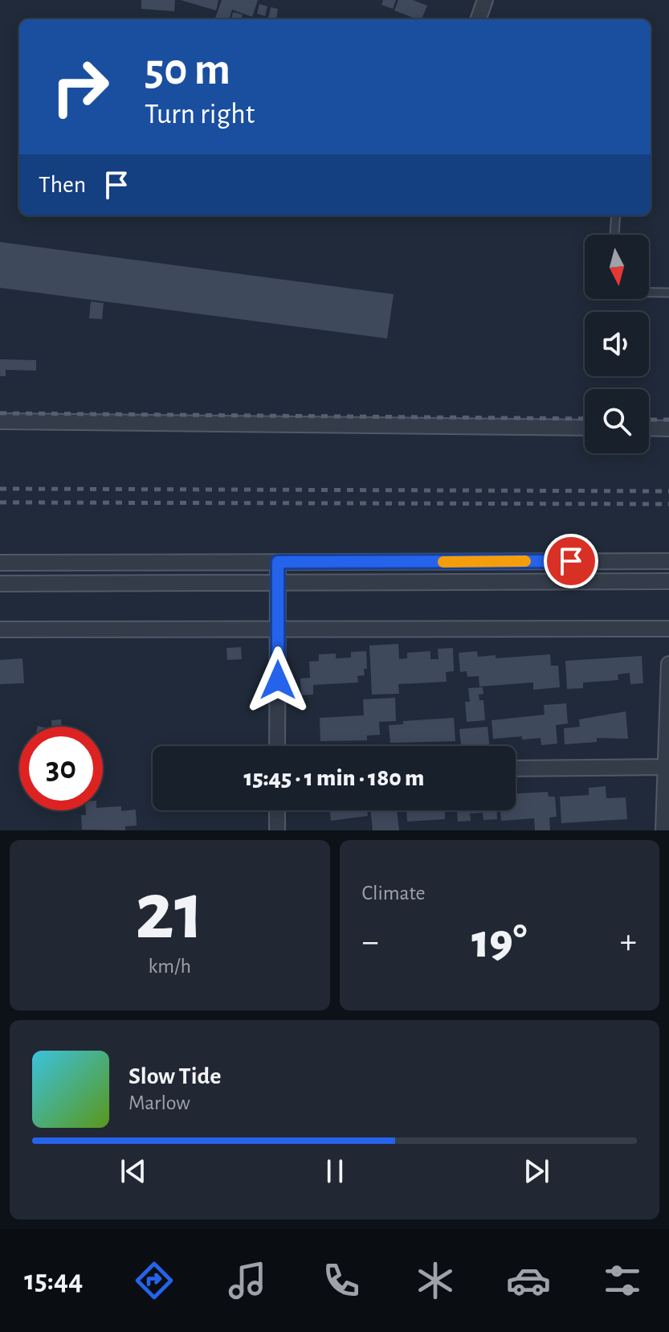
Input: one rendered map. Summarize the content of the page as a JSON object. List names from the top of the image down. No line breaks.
{"north":"bottom","page":{"turn":["50 m","Turn right"],"then":"Then","limit":"30","trip":"15:45 · 1 min · 180 m","tile":[["21","km/h"],"Climate"],"heat":["−","19°","+"],"song":["Slow Tide","Marlow"],"tabs":"15:44"}}
